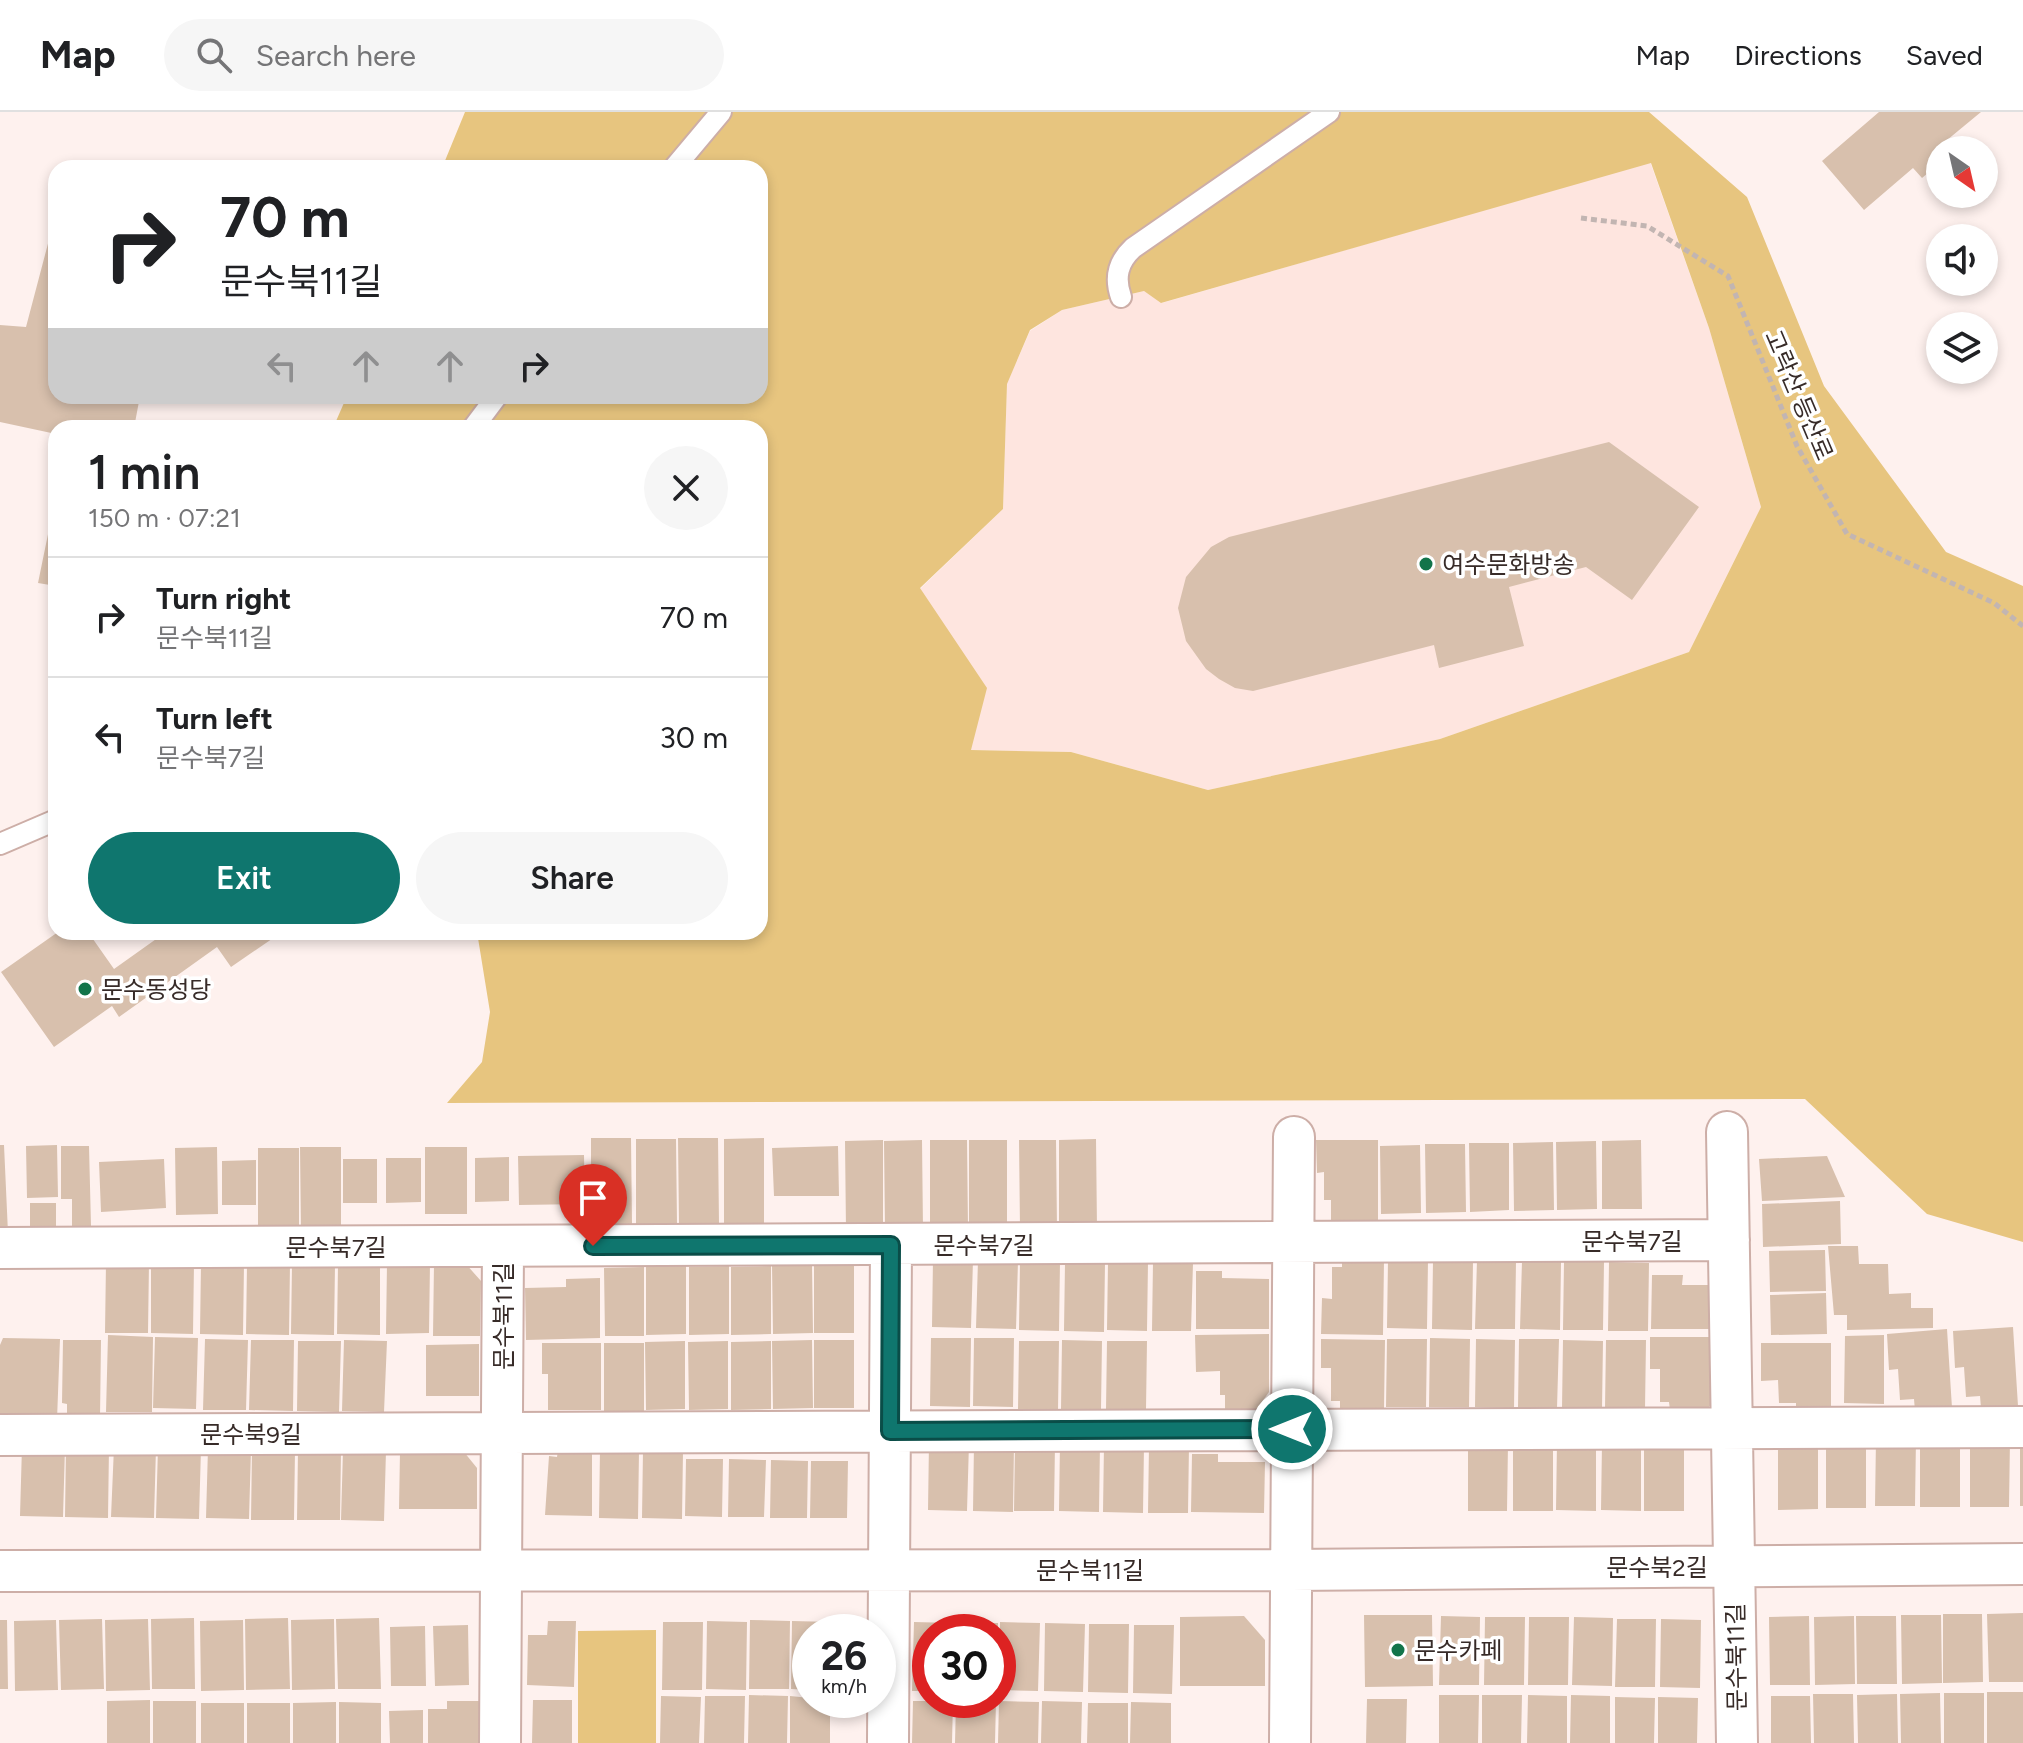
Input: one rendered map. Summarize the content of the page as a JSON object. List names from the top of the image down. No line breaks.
{"streets":{"street":["문수북7길","문수북11길","문수북9길","문수북2길"],"path":["고락산 등산로"]},"crossings":[["문수북7길","문수북11길"],["문수북11길","문수북9길"],["문수북11길","문수북2길"]],"places":["여수문화방송","문수동성당","문수카페"],"north":"bottom right","page":{"header":"Map","search":"Search here","nav":["Map","Directions","Saved"],"turn":["70 m","문수북11길"],"heading":["1 min","150 m · 07:21"],"list":[{"name":"Turn right","note":"문수북11길","value":"70 m"},{"name":"Turn left","note":"문수북7길","value":"30 m"}],"buttons":["Exit","Share"],"speed":"26 km/h","limit":"30"}}
